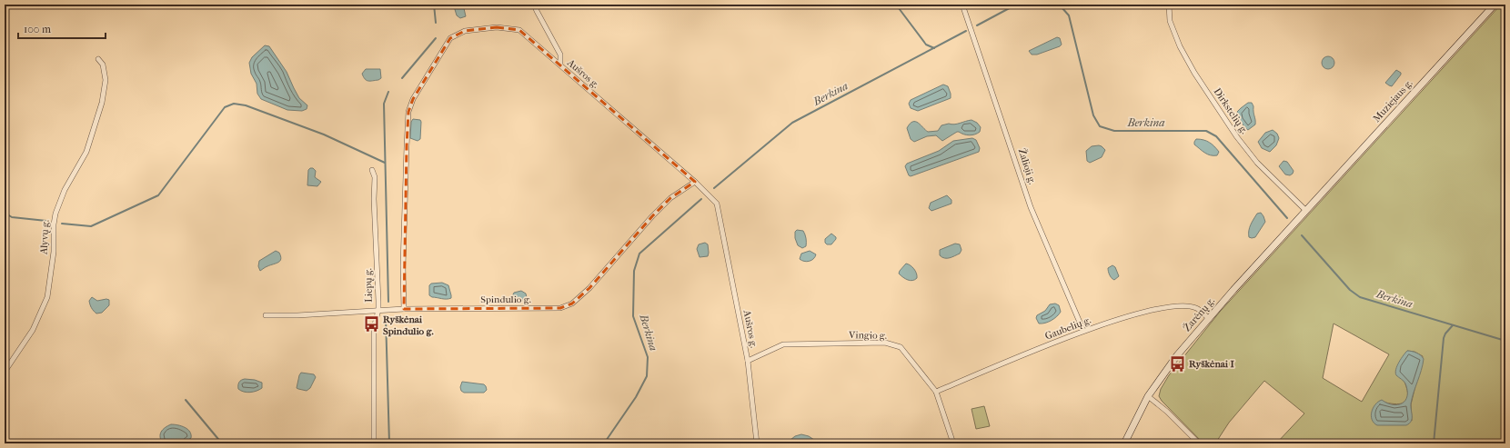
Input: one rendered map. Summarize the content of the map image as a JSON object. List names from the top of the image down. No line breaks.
{"streets":{"main road":["Muziejaus g.","Žarėnų g."],"street":["Aušros g.","Dirkstelių g.","Žalioji g.","Alyvų g.","Liepų g.","Spindulio g.","Gaubelių g.","Vingio g."]},"crossings":[["Aušros g.","Spindulio g."],["Aušros g.","Vingio g."],["Muziejaus g.","Dirkstelių g."],["Muziejaus g.","Žarėnų g."],["Dirkstelių g.","Žarėnų g."],["Žalioji g.","Gaubelių g."],["Liepų g.","Spindulio g."],["Žarėnų g.","Gaubelių g."],["Gaubelių g.","Vingio g."]],"water":["Berkina"],"places":{"bus stop":["Ryškėnai Spindulio g.","Ryškėnai I"]},"scale_bar":"100 m"}
